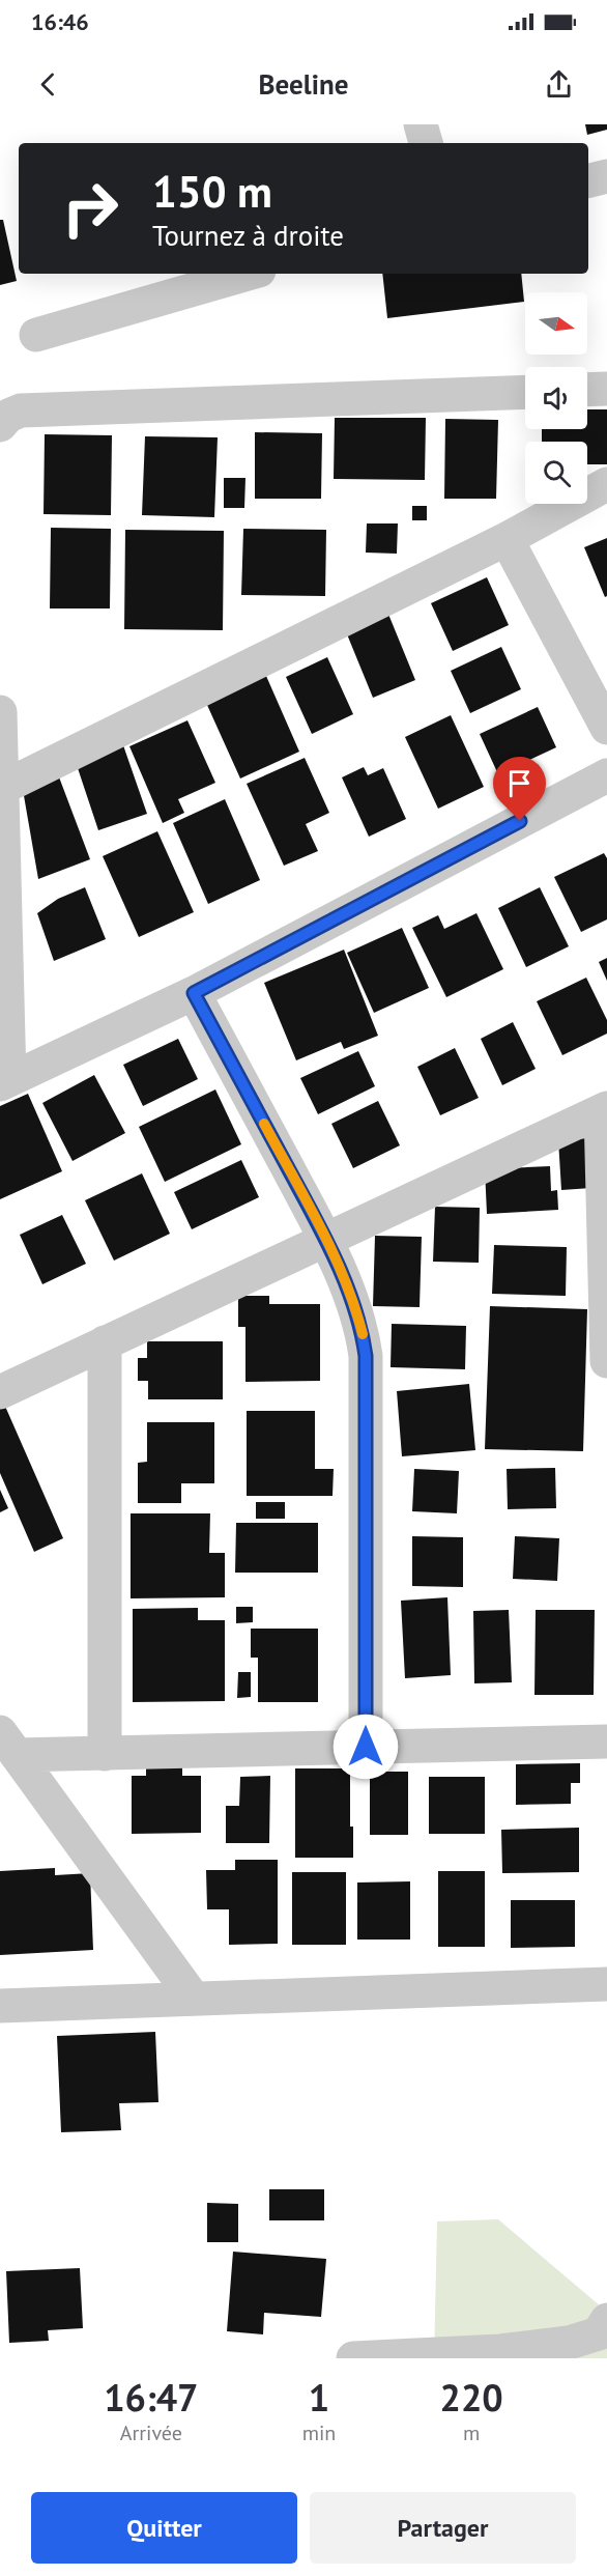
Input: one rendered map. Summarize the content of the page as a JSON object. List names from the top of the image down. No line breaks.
{"north":"right","page":{"status":"16:46","header":"Beeline","turn":["150 m","Tournez à droite"],"eta":["16:47","Arrivée","1","min","220","m"],"buttons":["Quitter","Partager"]}}
